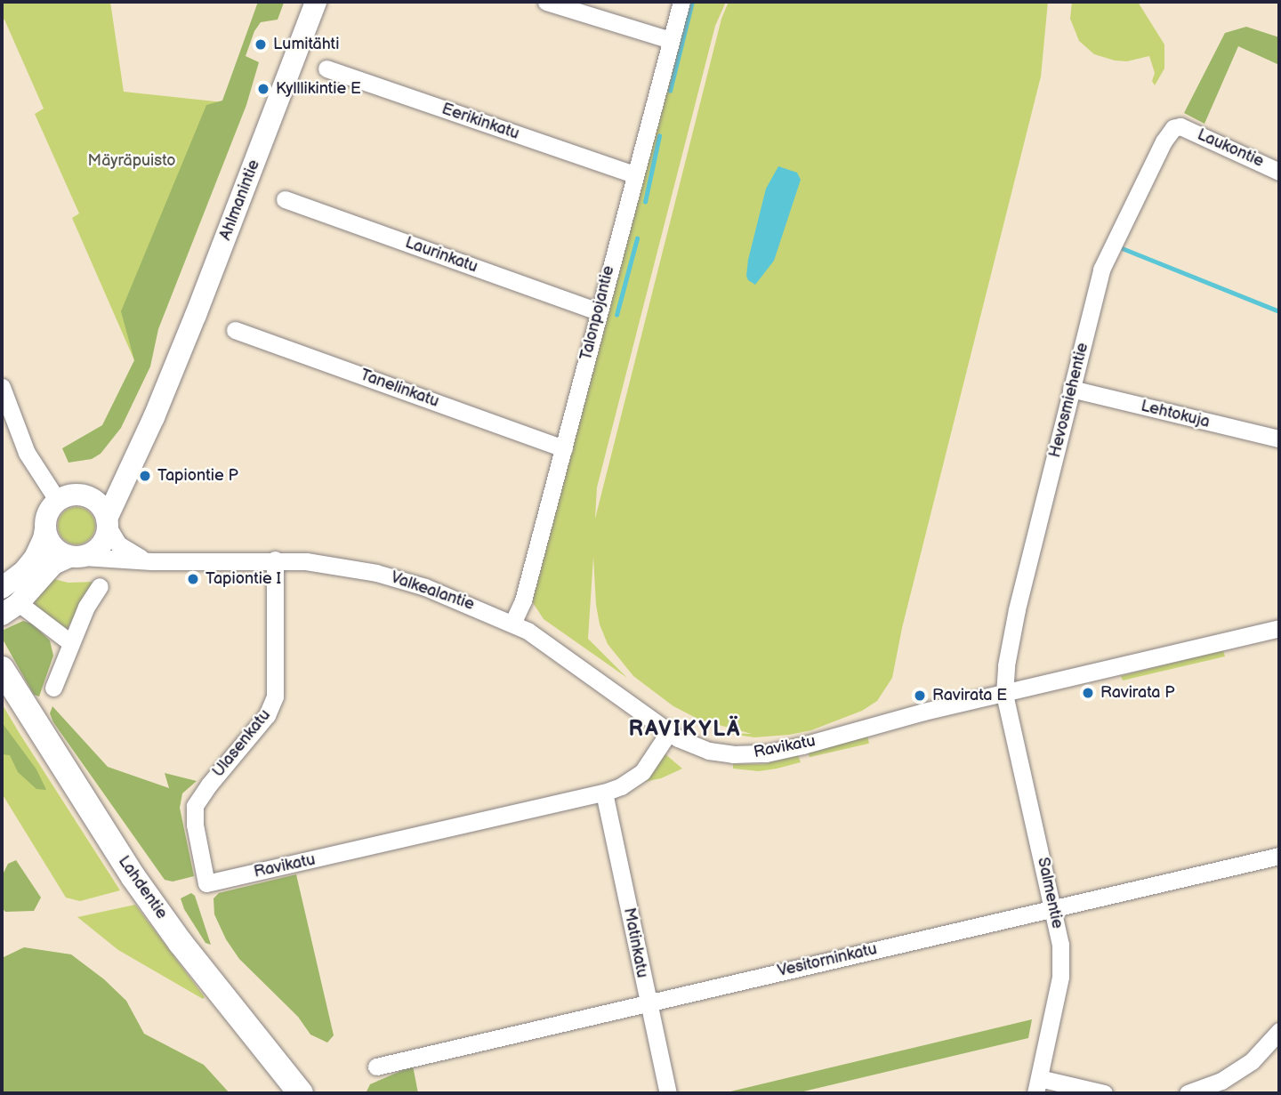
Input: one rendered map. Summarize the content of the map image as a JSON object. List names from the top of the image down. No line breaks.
{"streets":{"highway":["Lahdentie"],"main road":["Ahlmanintie"],"street":["Eerikinkatu","Laukontie","Laurinkatu","Talonpojantie","Tanelinkatu","Hevosmiehentie","Lehtokuja","Valkealantie","Ulasenkatu","Ravikatu","Salmentie","Matinkatu","Vesitorninkatu"]},"crossings":[["Eerikinkatu","Talonpojantie"],["Laukontie","Hevosmiehentie"],["Ahlmanintie","Valkealantie"],["Laurinkatu","Talonpojantie"],["Talonpojantie","Tanelinkatu"],["Talonpojantie","Valkealantie"],["Hevosmiehentie","Lehtokuja"],["Hevosmiehentie","Ravikatu"],["Hevosmiehentie","Salmentie"],["Valkealantie","Ulasenkatu"],["Valkealantie","Ravikatu"],["Ulasenkatu","Ravikatu"],["Ravikatu","Salmentie"],["Ravikatu","Matinkatu"],["Salmentie","Vesitorninkatu"],["Matinkatu","Vesitorninkatu"]],"districts":["RAVIKYLÄ"],"parks":["Mäyräpuisto"],"places":["Lumitähti","Kylllikintie E","Tapiontie P","Tapiontie I","Ravirata P","Ravirata E"]}
